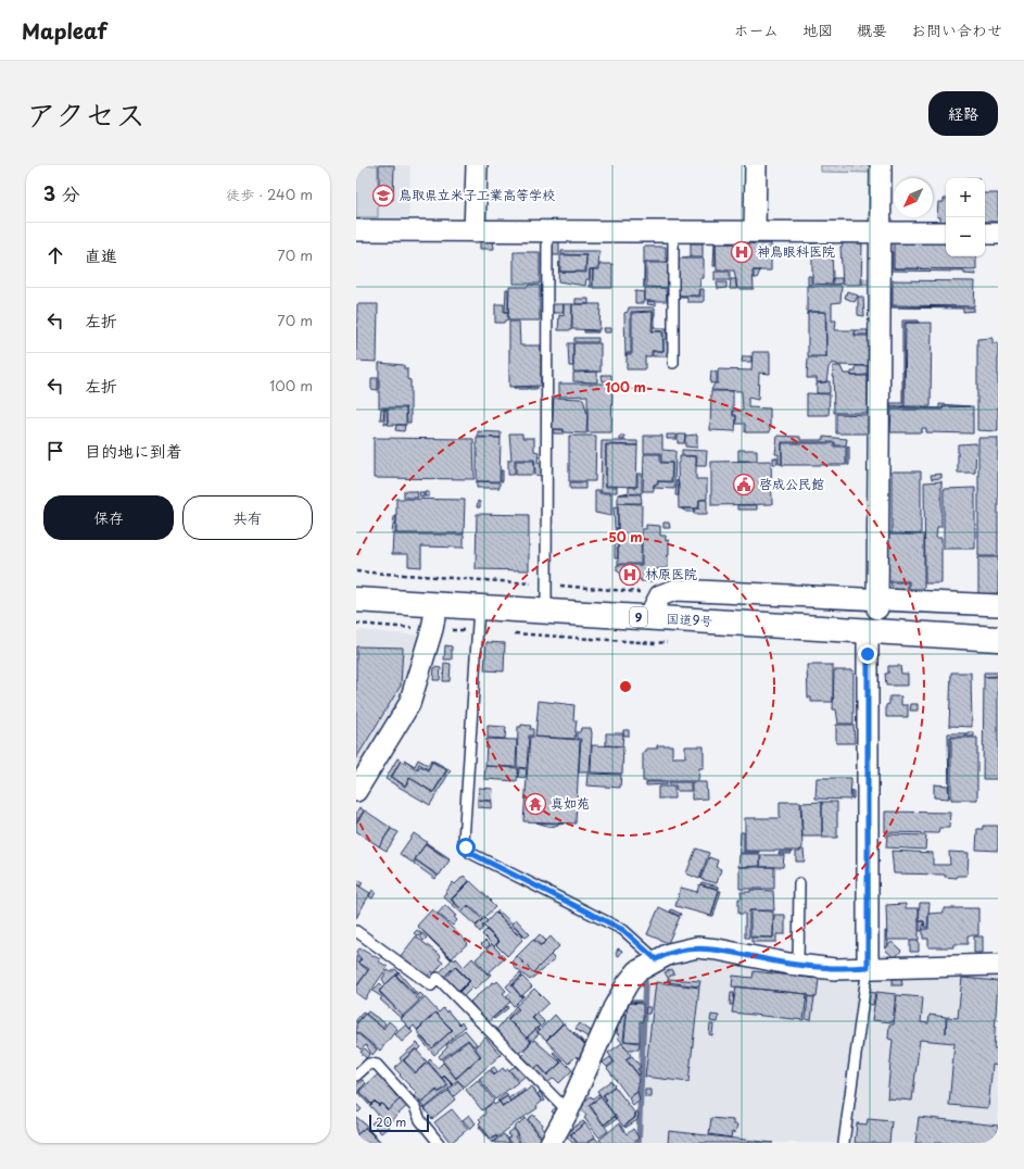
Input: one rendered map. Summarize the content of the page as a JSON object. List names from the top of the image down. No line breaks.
{"streets":{"highway":["9","国道9号"]},"places":{"school or university":["鳥取県立米子工業高等学校"],"hospital":["神鳥眼科医院","林原医院"],"public building":["啓成公民館"],"temple":["真如苑"]},"scale_bar":"20 m","north":"bottom left","page":{"header":"Mapleaf","nav":["ホーム","地図","概要","お問い合わせ"],"title":"アクセス","buttons":["経路",["保存","共有"]],"heading":["3 分","徒歩 · 240 m"],"map_buttons":["+","−"],"list":[["直進","70 m"],["左折","70 m"],["左折","100 m"],"目的地に到着"],"scale":"20 m"},"rings":["100 m","50 m"]}
